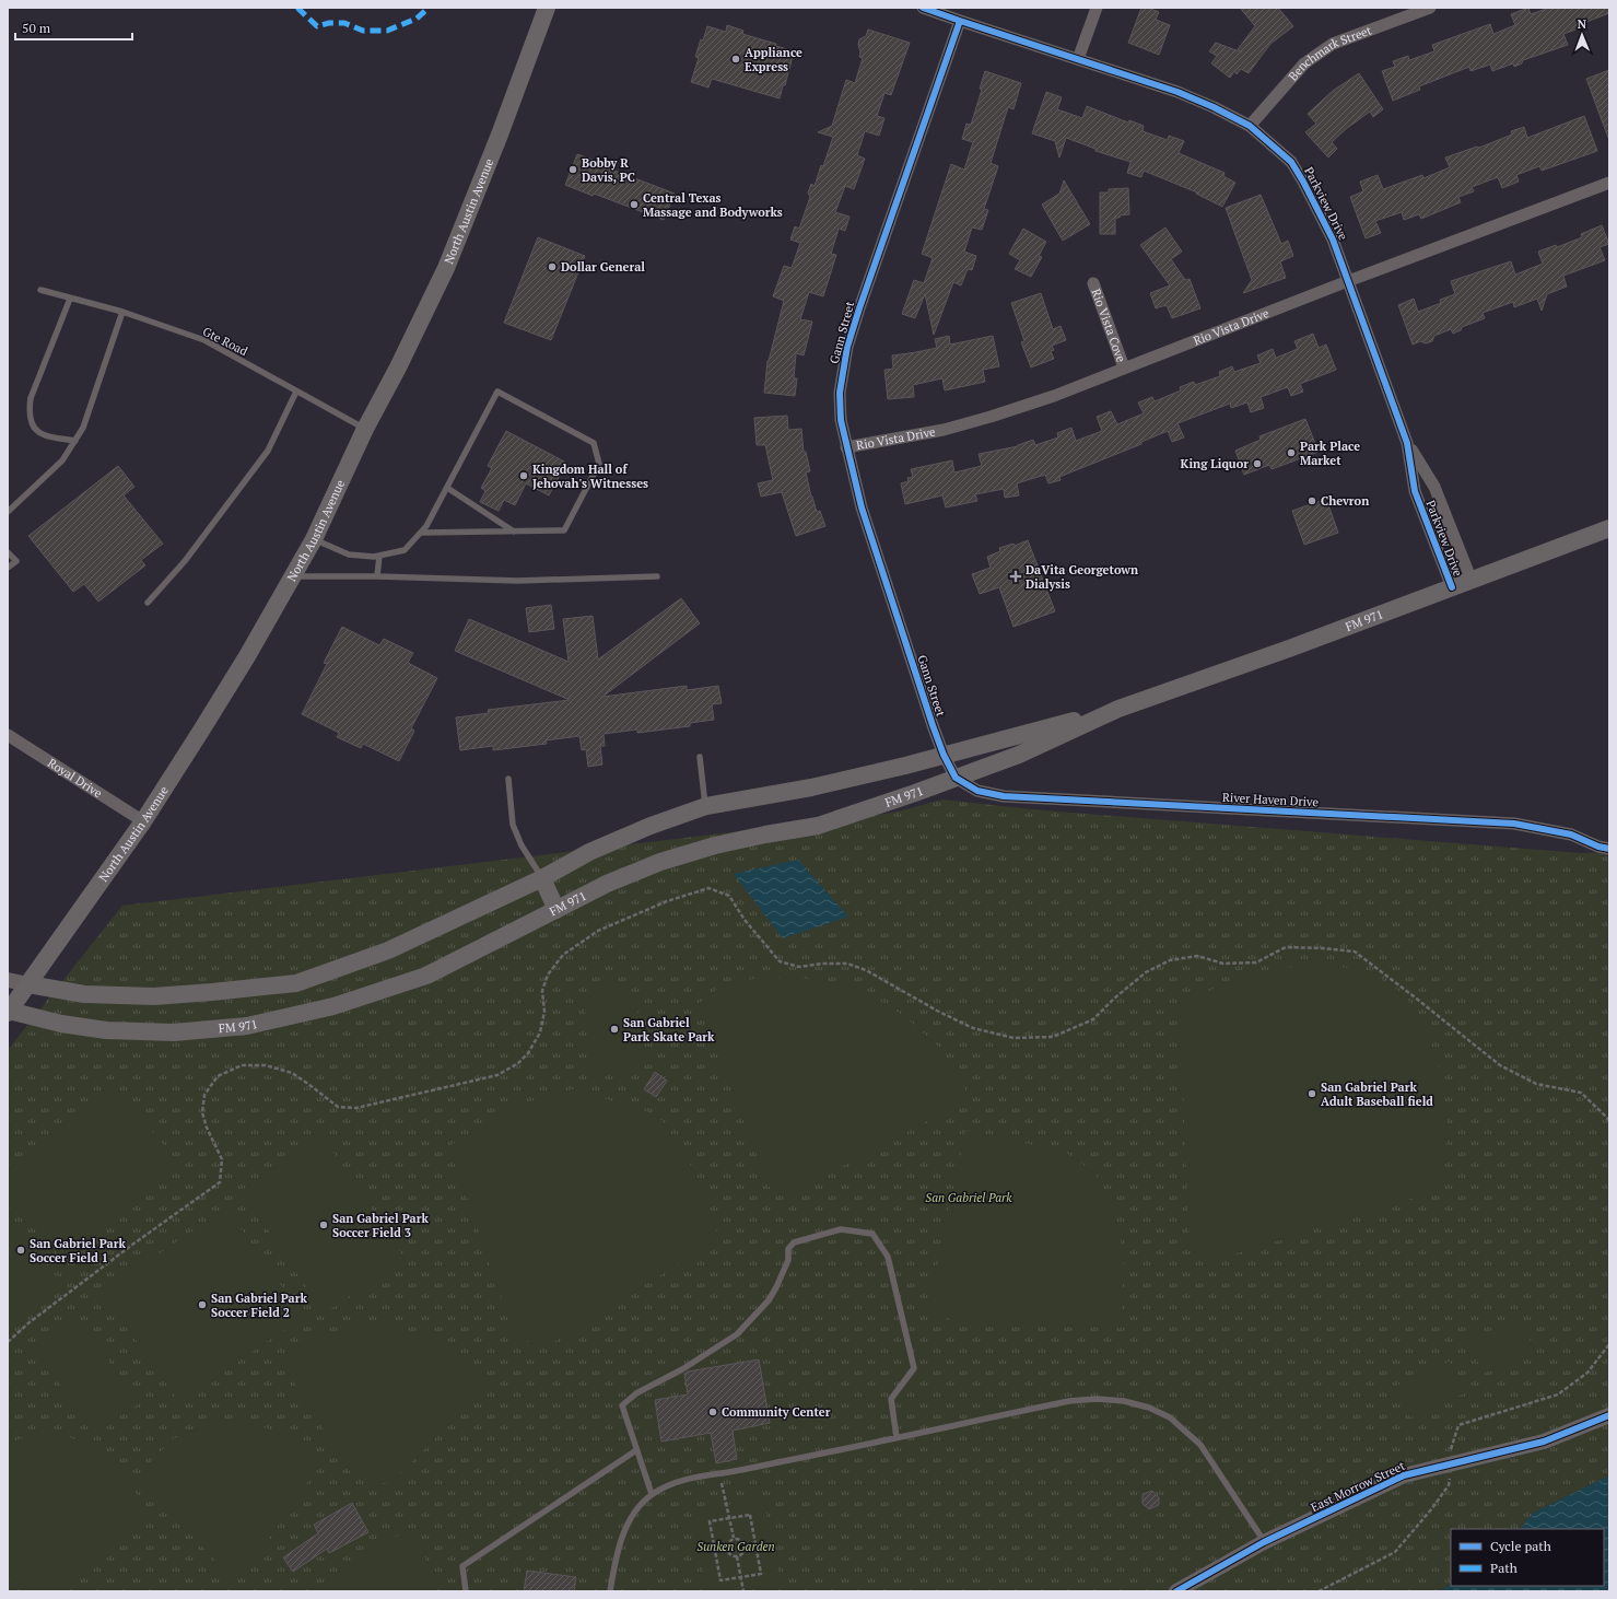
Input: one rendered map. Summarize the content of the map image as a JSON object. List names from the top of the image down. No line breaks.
{"streets":{"main road":["North Austin Avenue","FM 971"],"street":["Benchmark Street","Parkview Drive","Rio Vista Cove","Rio Vista Drive","Gann Street","Royal Drive","River Haven Drive","East Morrow Street"],"lane":["Gte Road"]},"crossings":[["Benchmark Street","Parkview Drive"],["Parkview Drive","Rio Vista Drive"],["Parkview Drive","Gann Street"],["Parkview Drive","FM 971"],["North Austin Avenue","Gte Road"],["North Austin Avenue","FM 971"],["North Austin Avenue","Royal Drive"],["Rio Vista Cove","Rio Vista Drive"],["Rio Vista Drive","Gann Street"],["Gann Street","FM 971"],["FM 971","River Haven Drive"]],"parks":["San Gabriel Park","Sunken Garden"],"places":{"other":["Appliance Express","Bobby R Davis, PC","Central Texas Massage and Bodyworks","Dollar General","Park Place Market","King Liquor","Kingdom Hall of Jehovah's Witnesses","Chevron","San Gabriel Park Skate Park","San Gabriel Park Adult Baseball field","San Gabriel Park Soccer Field 3","San Gabriel Park Soccer Field 1","San Gabriel Park Soccer Field 2","Community Center"],"health":["DaVita Georgetown Dialysis"]},"legend":["Cycle path","Path"],"scale_bar":"50 m","north":"top"}
